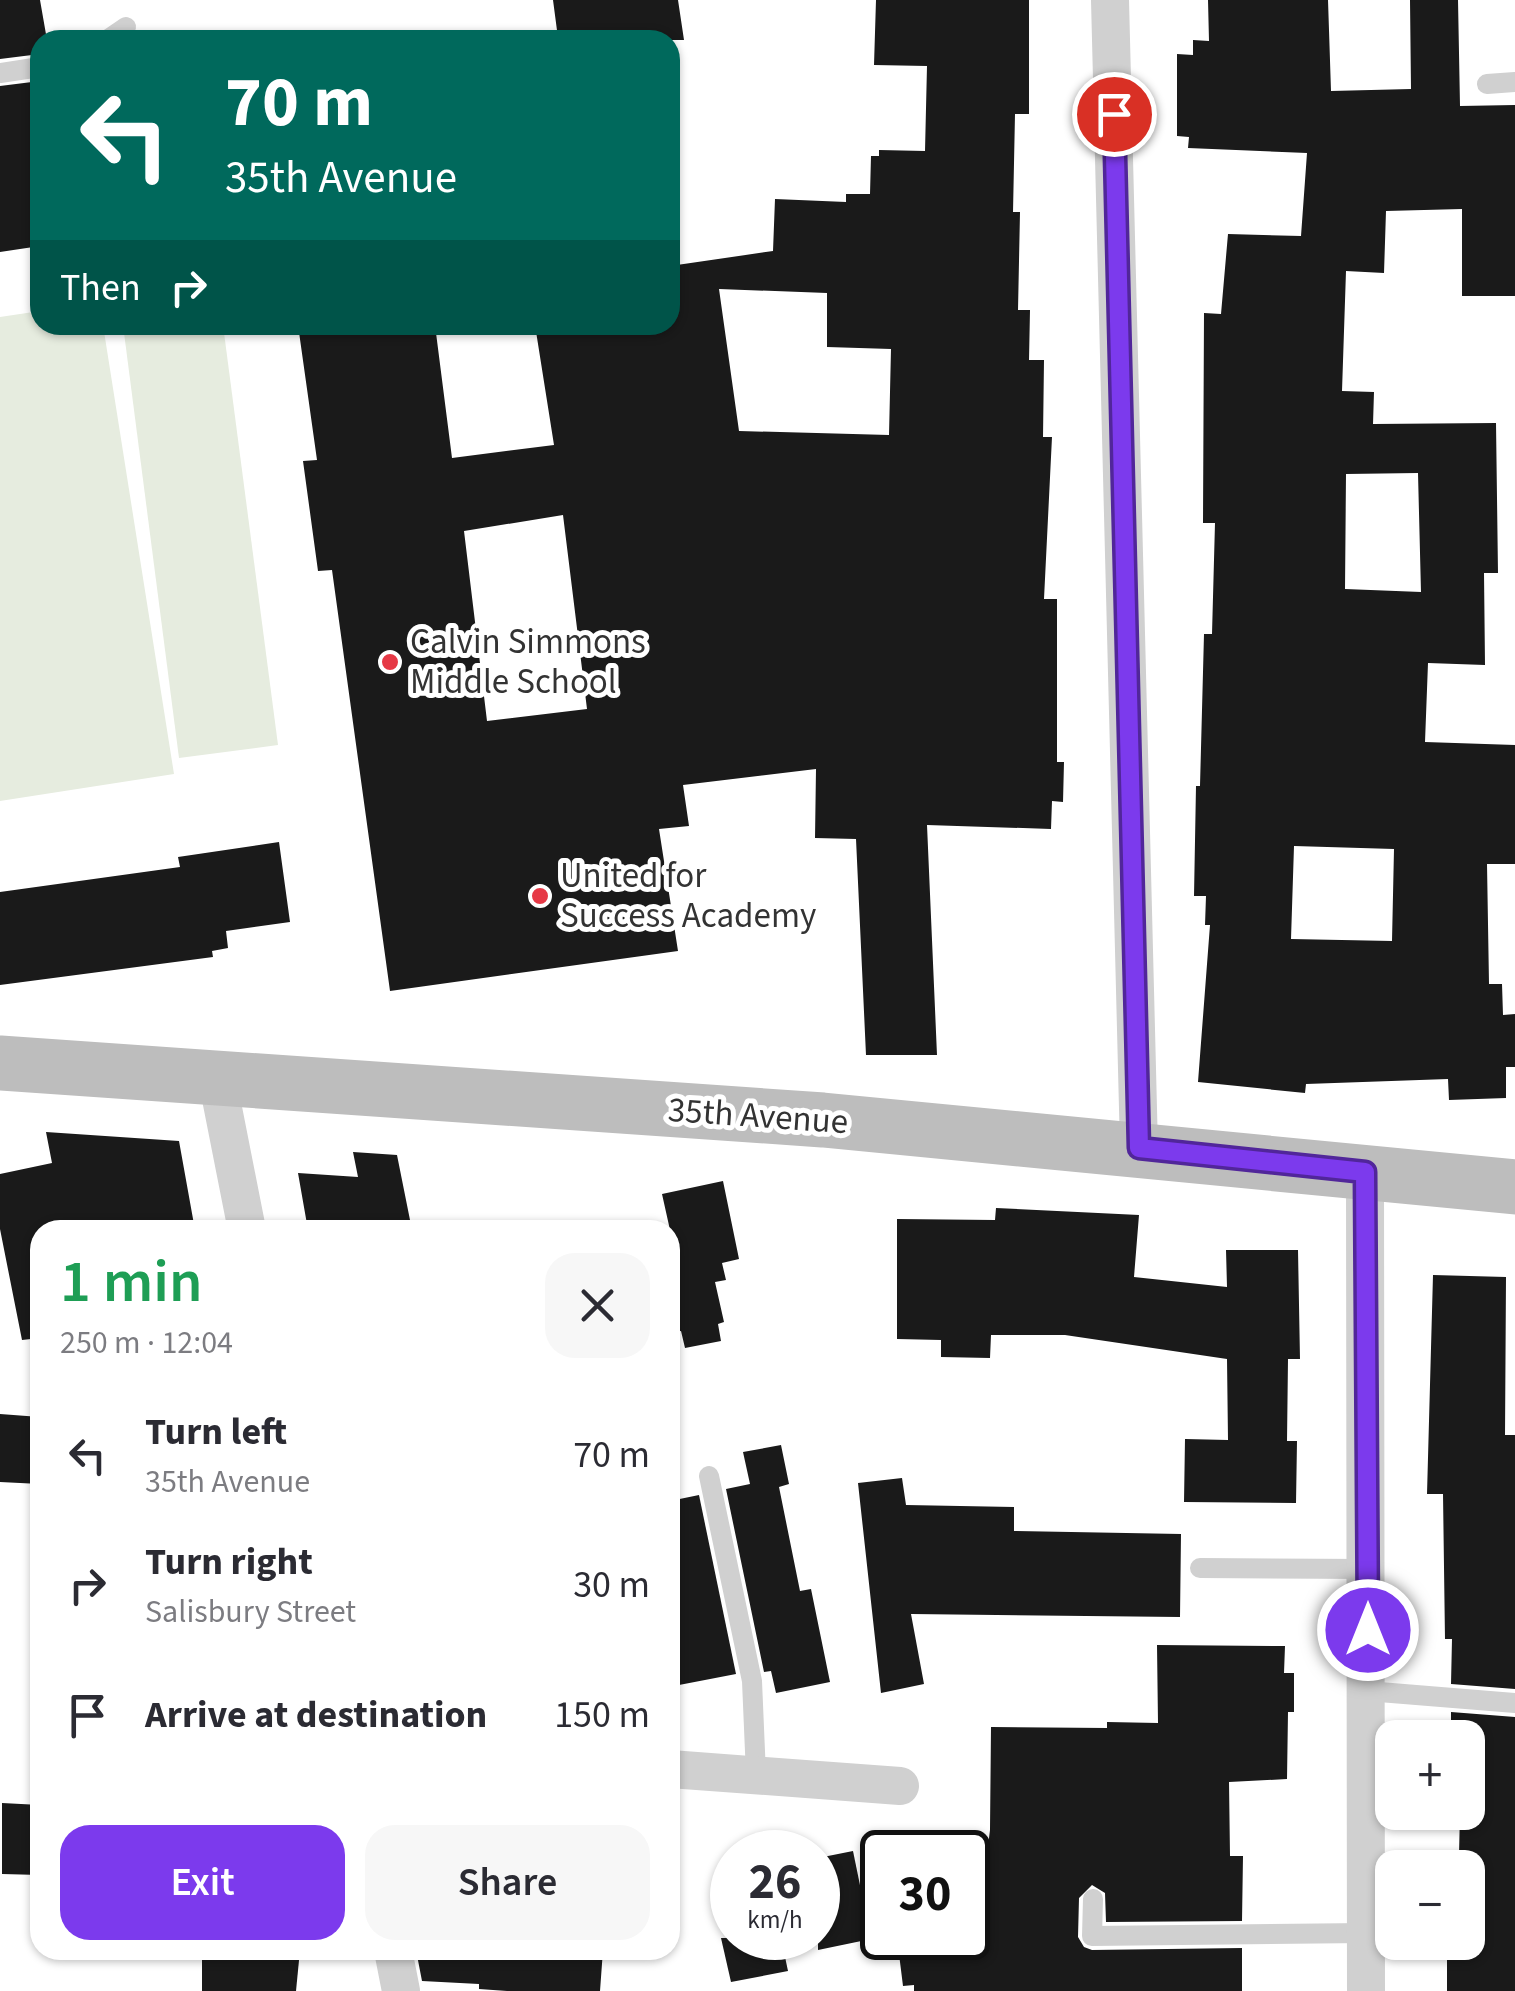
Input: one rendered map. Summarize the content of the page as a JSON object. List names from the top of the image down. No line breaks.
{"streets":{"main road":["35th Avenue"]},"places":["Calvin Simmons Middle School","United for Success Academy"],"page":{"turn":["70 m","35th Avenue"],"then":"Then","heading":["1 min","250 m · 12:04"],"list":[{"name":"Turn left","note":"35th Avenue","value":"70 m"},{"name":"Turn right","note":"Salisbury Street","value":"30 m"},{"name":"Arrive at destination","value":"150 m"}],"map_buttons":["+","−"],"buttons":["Exit","Share"],"speed":"26 km/h","limit":"30"}}
